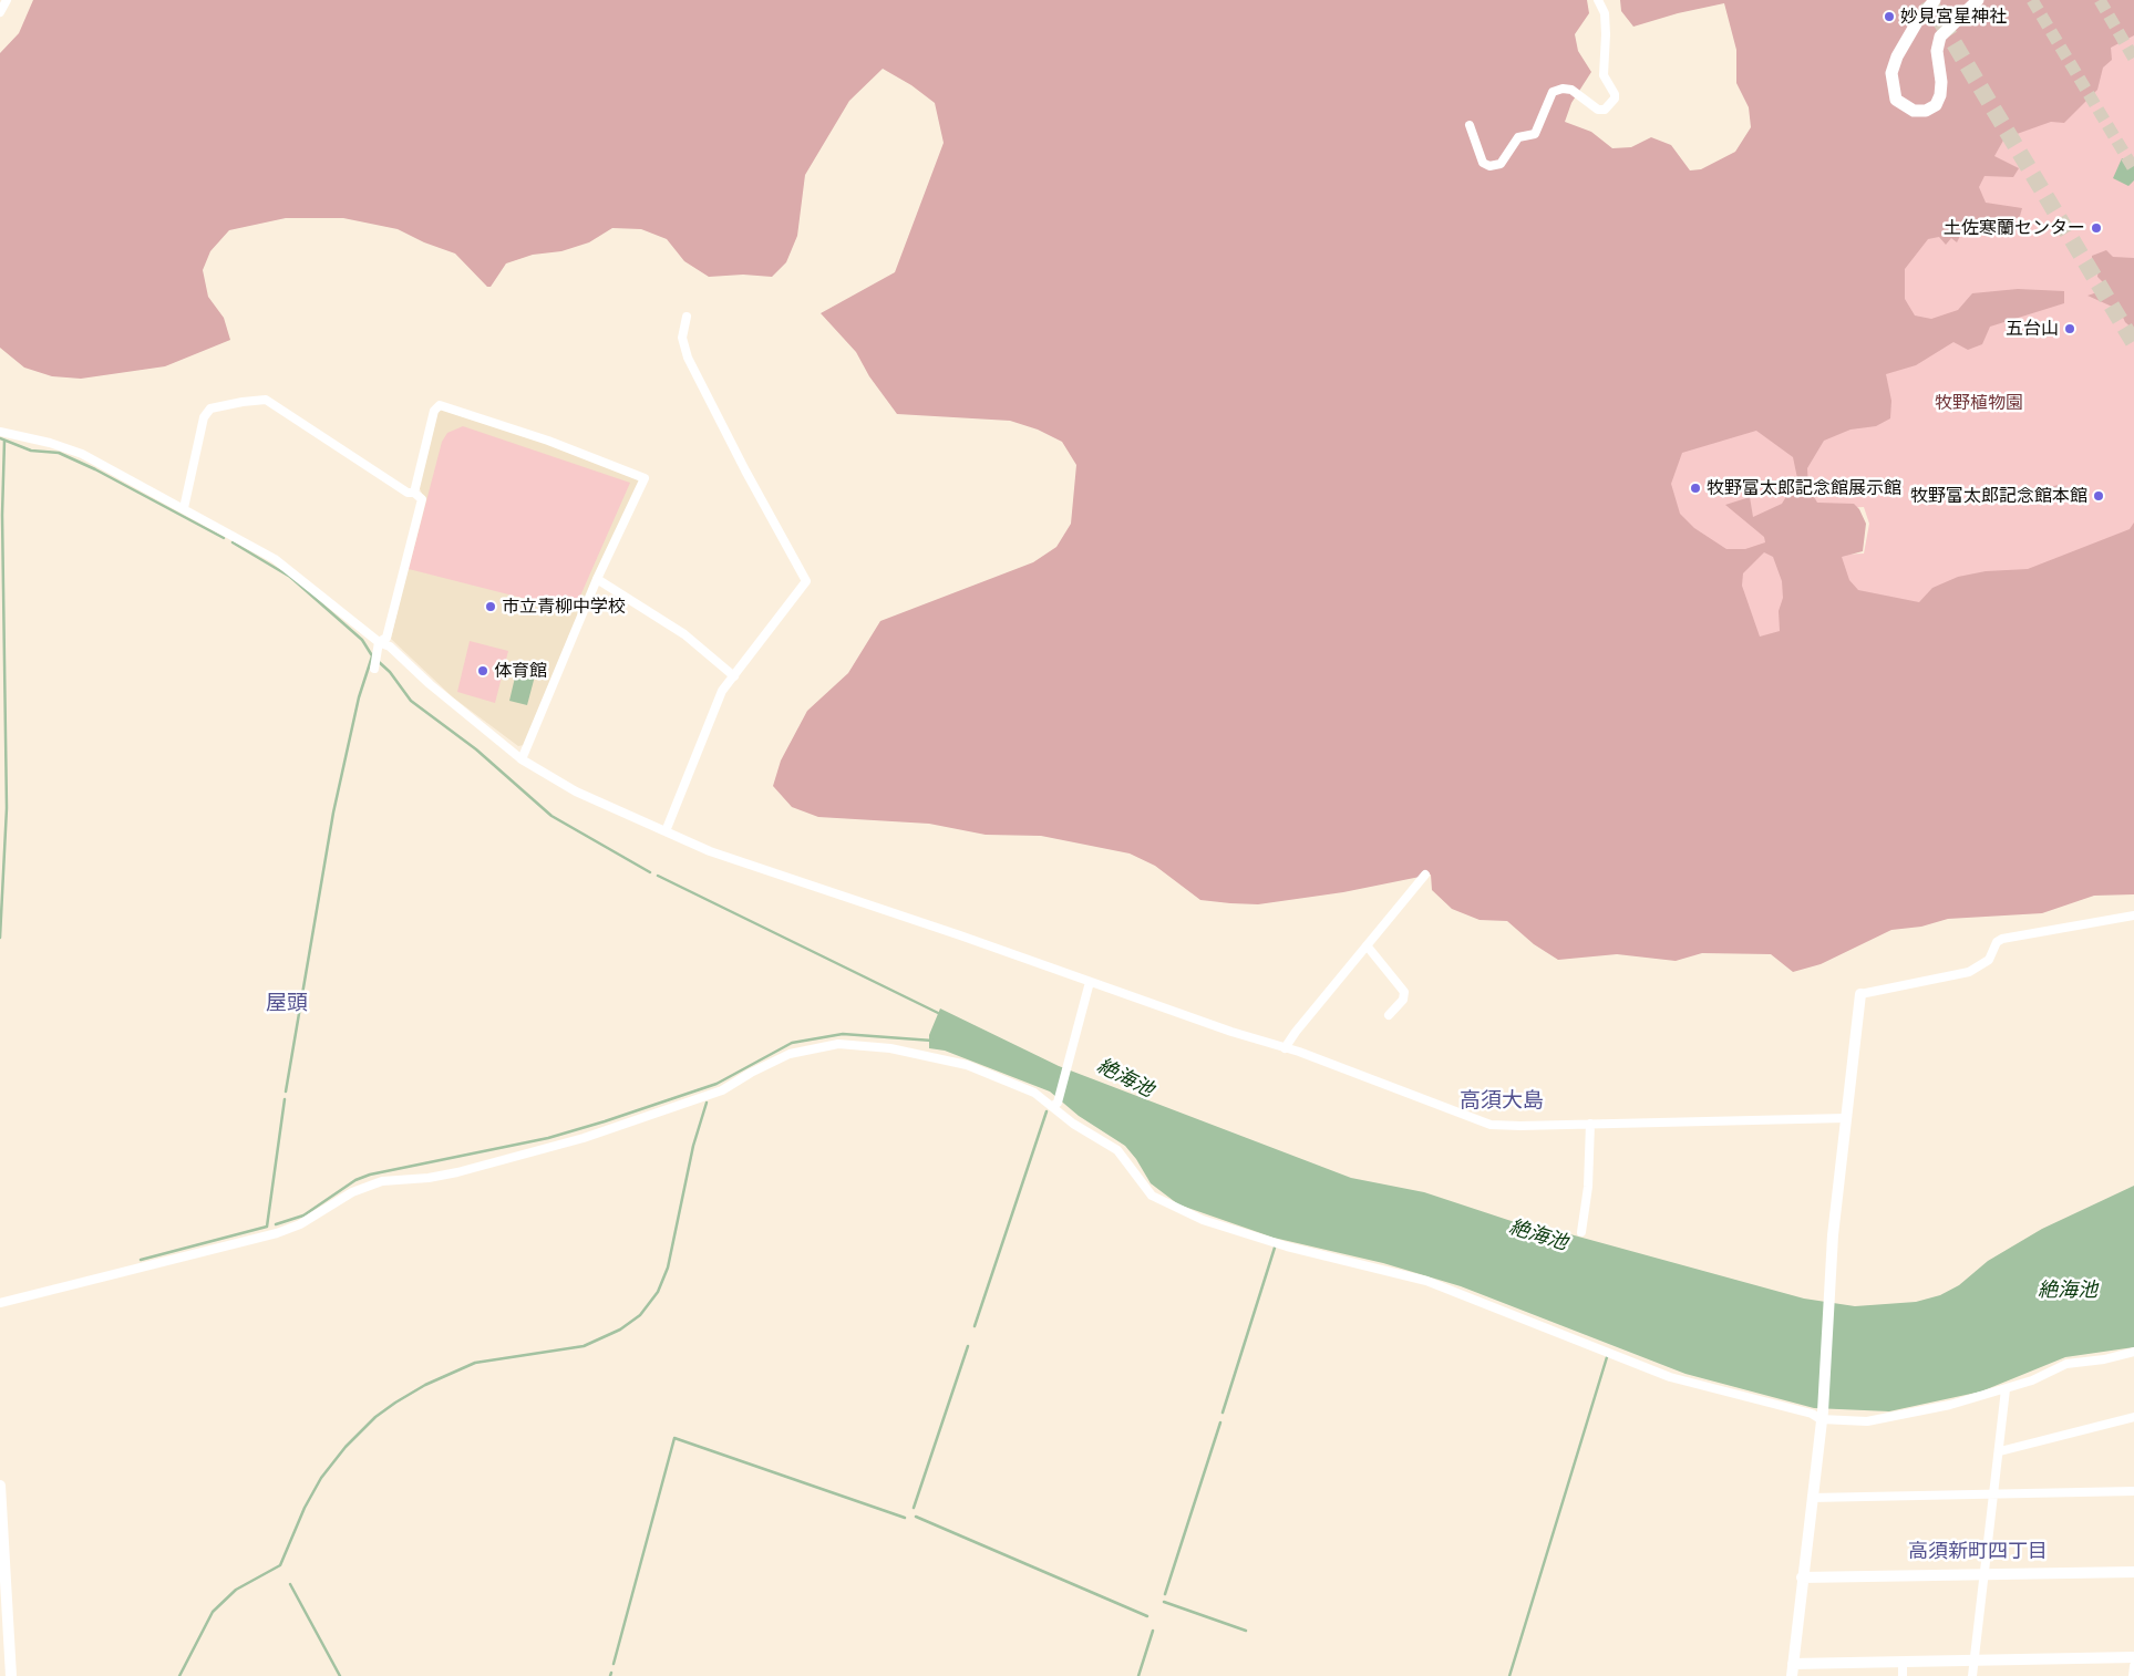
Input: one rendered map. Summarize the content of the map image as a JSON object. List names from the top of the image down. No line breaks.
{"districts":["屋頭","高須大島","高須新町四丁目"],"water":["絶海池"],"parks":["牧野植物園"],"places":["妙見宮星神社","土佐寒蘭センター","五台山","牧野富太郎記念館展示館","牧野富太郎記念館本館","市立青柳中学校","体育館"]}
